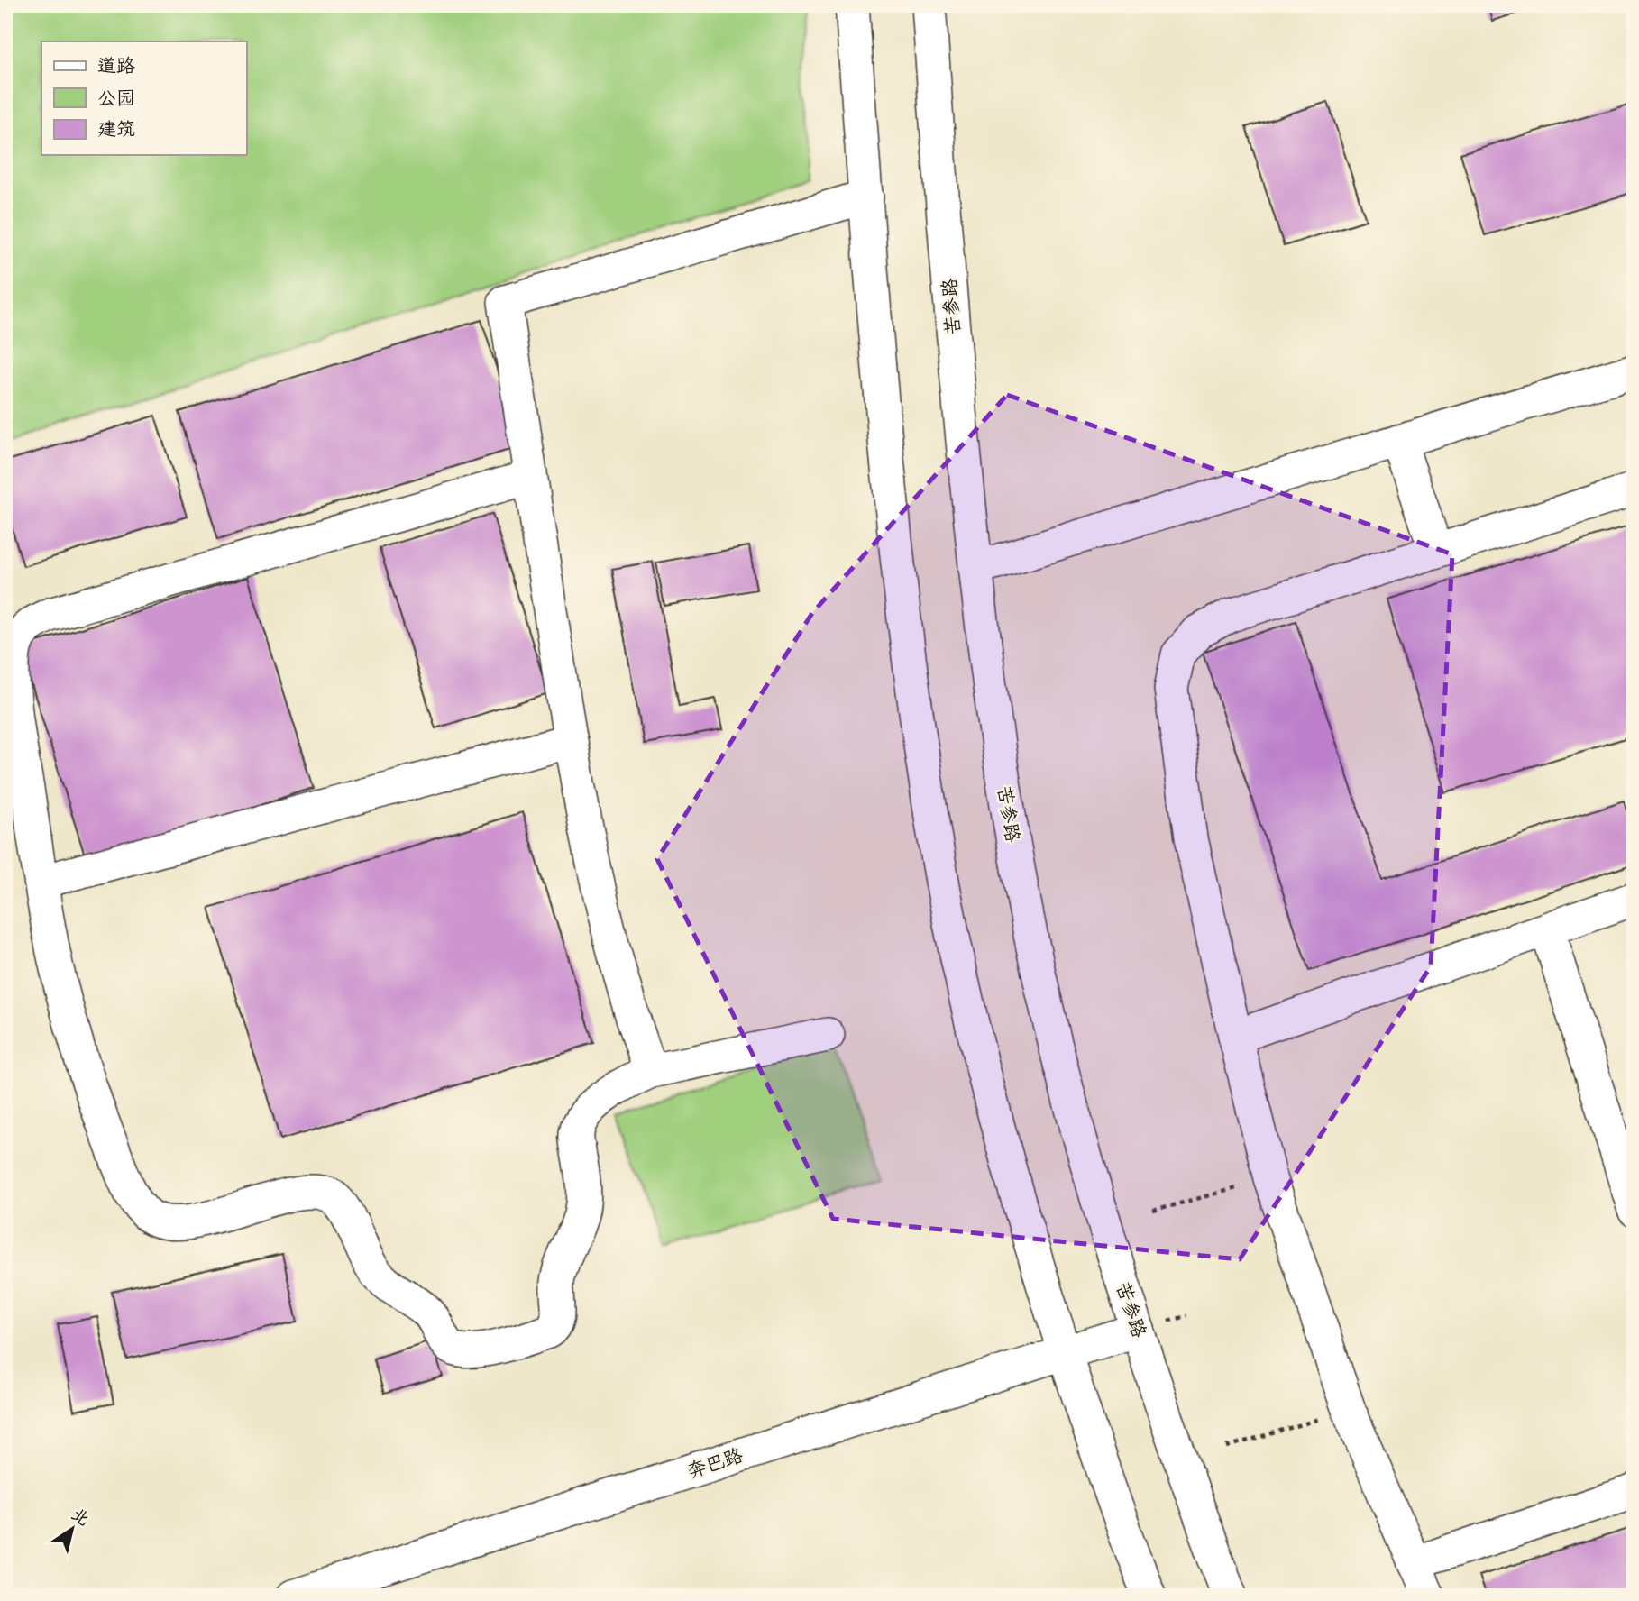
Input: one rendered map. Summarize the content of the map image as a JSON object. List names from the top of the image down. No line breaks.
{"streets":{"street":["苦参路","奔巴路"]},"crossings":[["苦参路","奔巴路"]],"legend":["道路","公园","建筑"],"north":"top right"}
